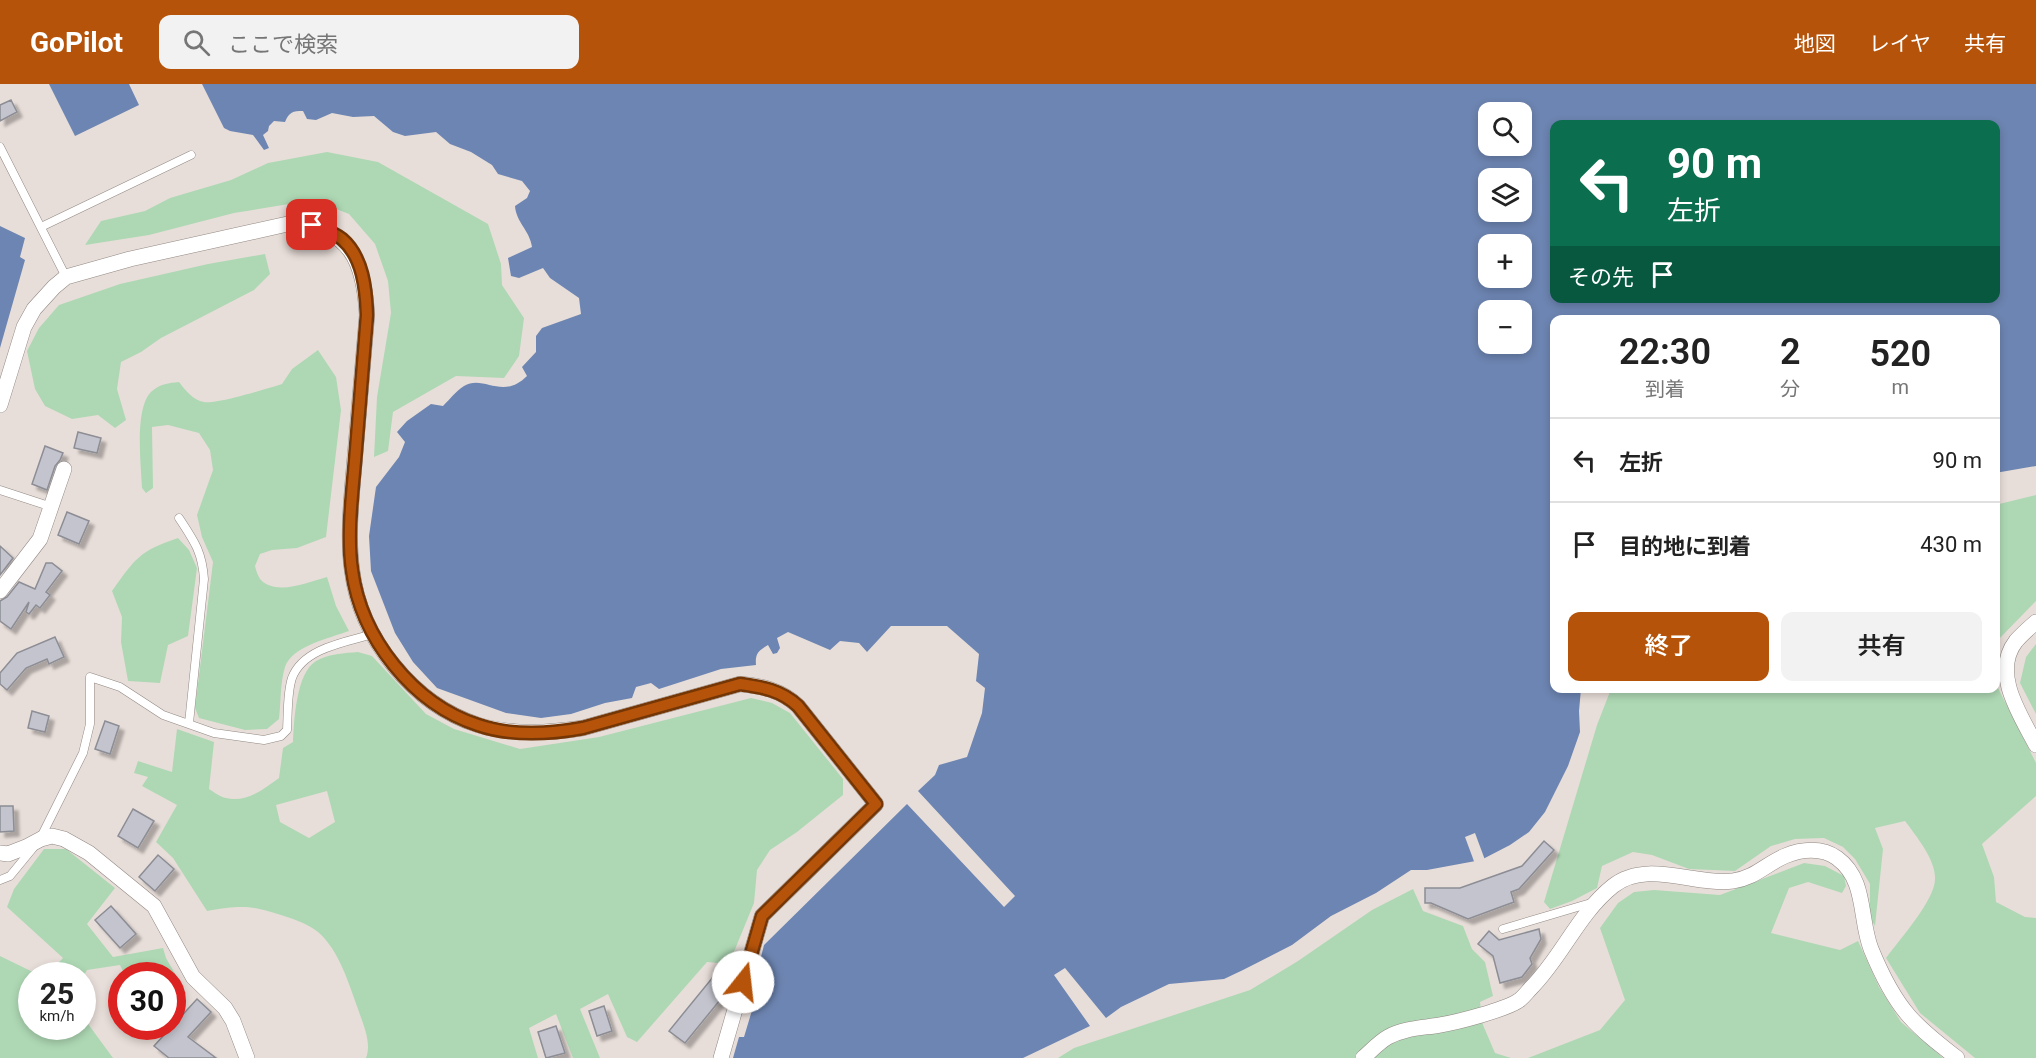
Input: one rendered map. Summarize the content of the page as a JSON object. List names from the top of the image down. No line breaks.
{"page":{"header":"GoPilot","search":"ここで検索","nav":["地図","レイヤ","共有"],"map_buttons":["+","−"],"turn":["90 m","左折"],"then":"その先","eta":["22:30","到着","2","分","520","m"],"list":[{"name":"左折","value":"90 m"},{"name":"目的地に到着","value":"430 m"}],"buttons":["終了","共有"],"speed":"25 km/h","limit":"30"}}
